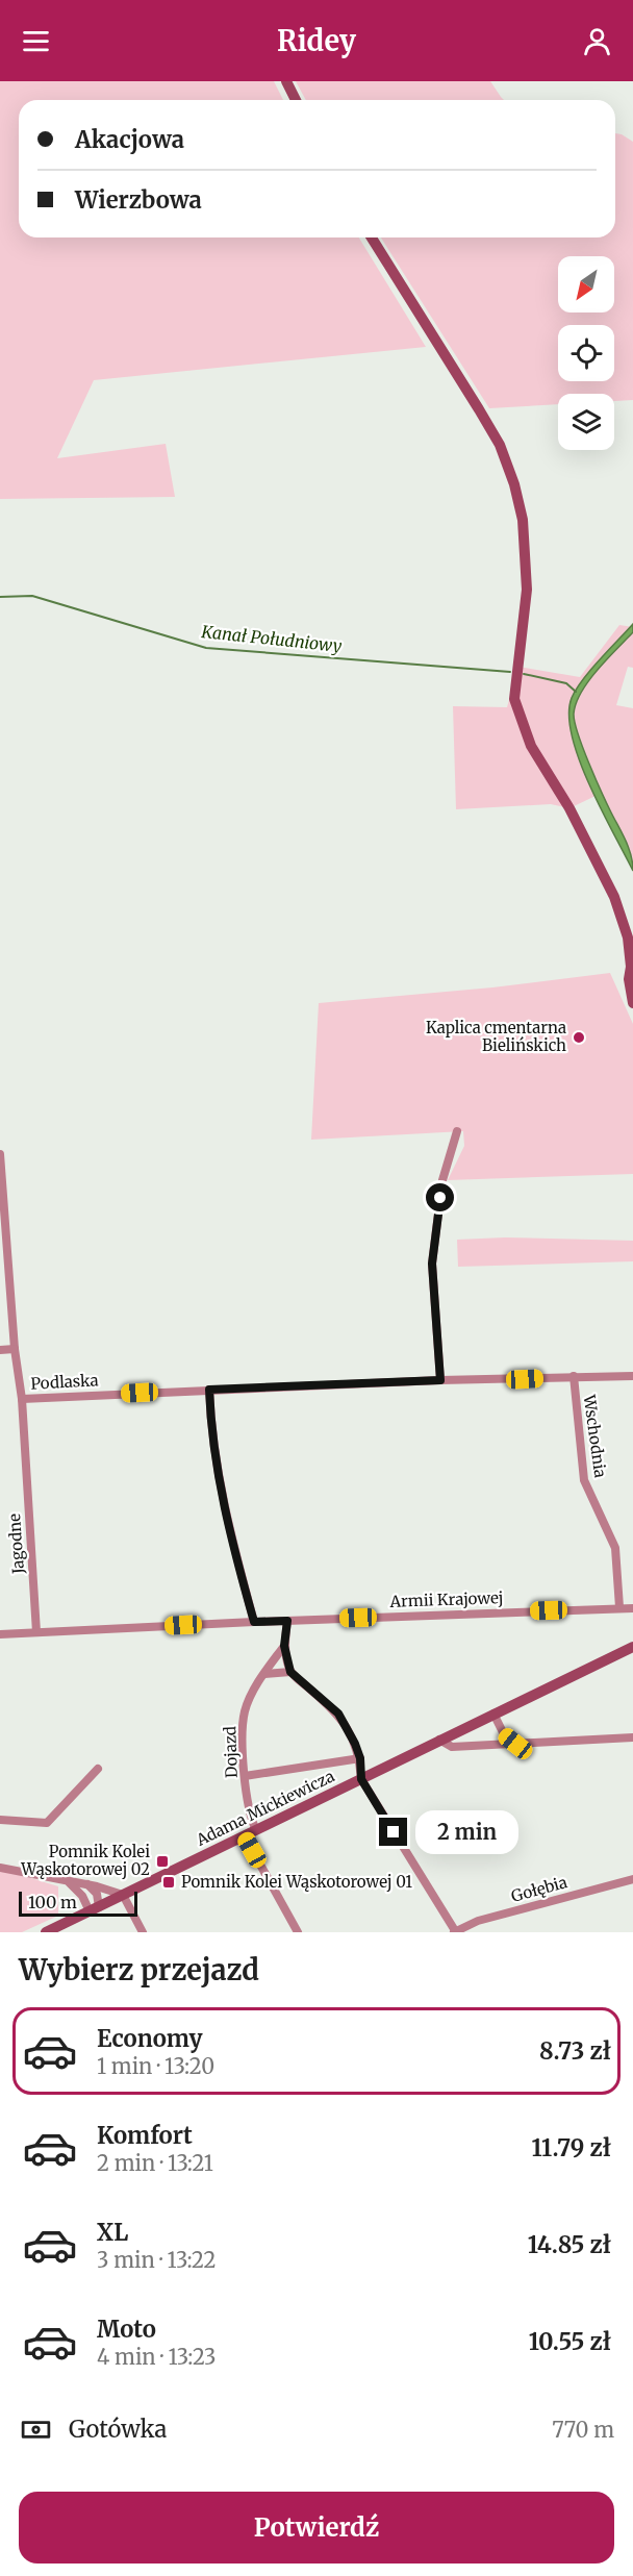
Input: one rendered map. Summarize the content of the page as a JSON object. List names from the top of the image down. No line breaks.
{"streets":{"street":["Podlaska","Wschodnia","Jagodne","Armii Krajowej","Dojazd","Adama Mickiewicza","Gołębia"]},"crossings":[["Podlaska","Wschodnia"],["Podlaska","Jagodne"],["Wschodnia","Armii Krajowej"],["Jagodne","Armii Krajowej"],["Armii Krajowej","Dojazd"],["Dojazd","Adama Mickiewicza"]],"water":["Kanał Południowy"],"places":{"other":["Kaplica cmentarna Bielińskich"],"transit":["Pomnik Kolei Wąskotorowej 02","Pomnik Kolei Wąskotorowej 01"]},"scale_bar":"100 m","north":"bottom left","page":{"header":"Ridey","banner":["Akacjowa","Wierzbowa"],"bubble":"2 min","scale":"100 m","heading":"Wybierz przejazd","list":[{"name":"Economy","note":"1 min · 13:20","value":"8.73 zł"},{"name":"Komfort","note":"2 min · 13:21","value":"11.79 zł"},{"name":"XL","note":"3 min · 13:22","value":"14.85 zł"},{"name":"Moto","note":"4 min · 13:23","value":"10.55 zł"}],"pay":["Gotówka","770 m"],"buttons":"Potwierdź"}}
